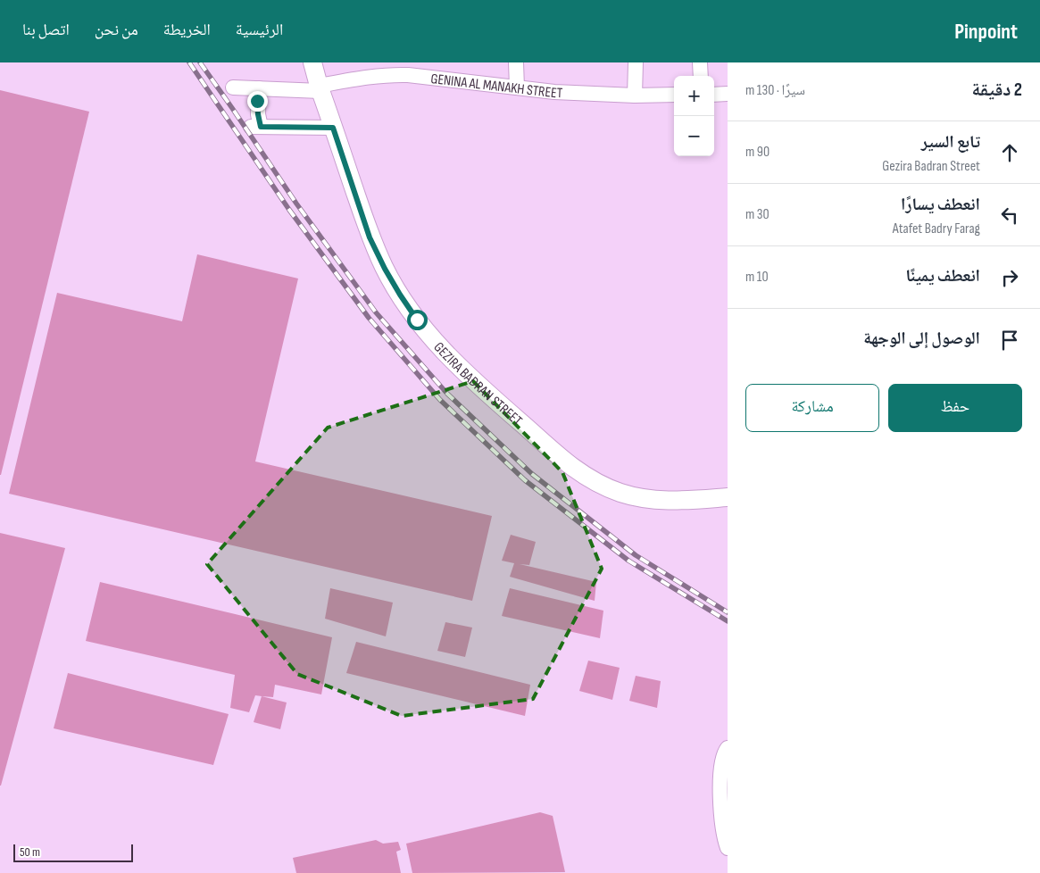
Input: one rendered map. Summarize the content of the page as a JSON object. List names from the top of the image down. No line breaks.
{"streets":{"street":["GENINA AL MANAKH STREET","GEZIRA BADRAN STREET"]},"crossings":[["GENINA AL MANAKH STREET","GEZIRA BADRAN STREET"]],"scale_bar":"50 m","page":{"header":"Pinpoint","nav":["الرئيسية","الخريطة","من نحن","اتصل بنا"],"heading":["2 دقيقة","سيرًا · 130 m"],"map_buttons":["+","−"],"list":[["تابع السير","Gezira Badran Street","90 m"],["انعطف يسارًا","Atafet Badry Farag","30 m"],["انعطف يمينًا","10 m"],"الوصول إلى الوجهة"],"buttons":["حفظ","مشاركة"],"scale":"50 m"}}
